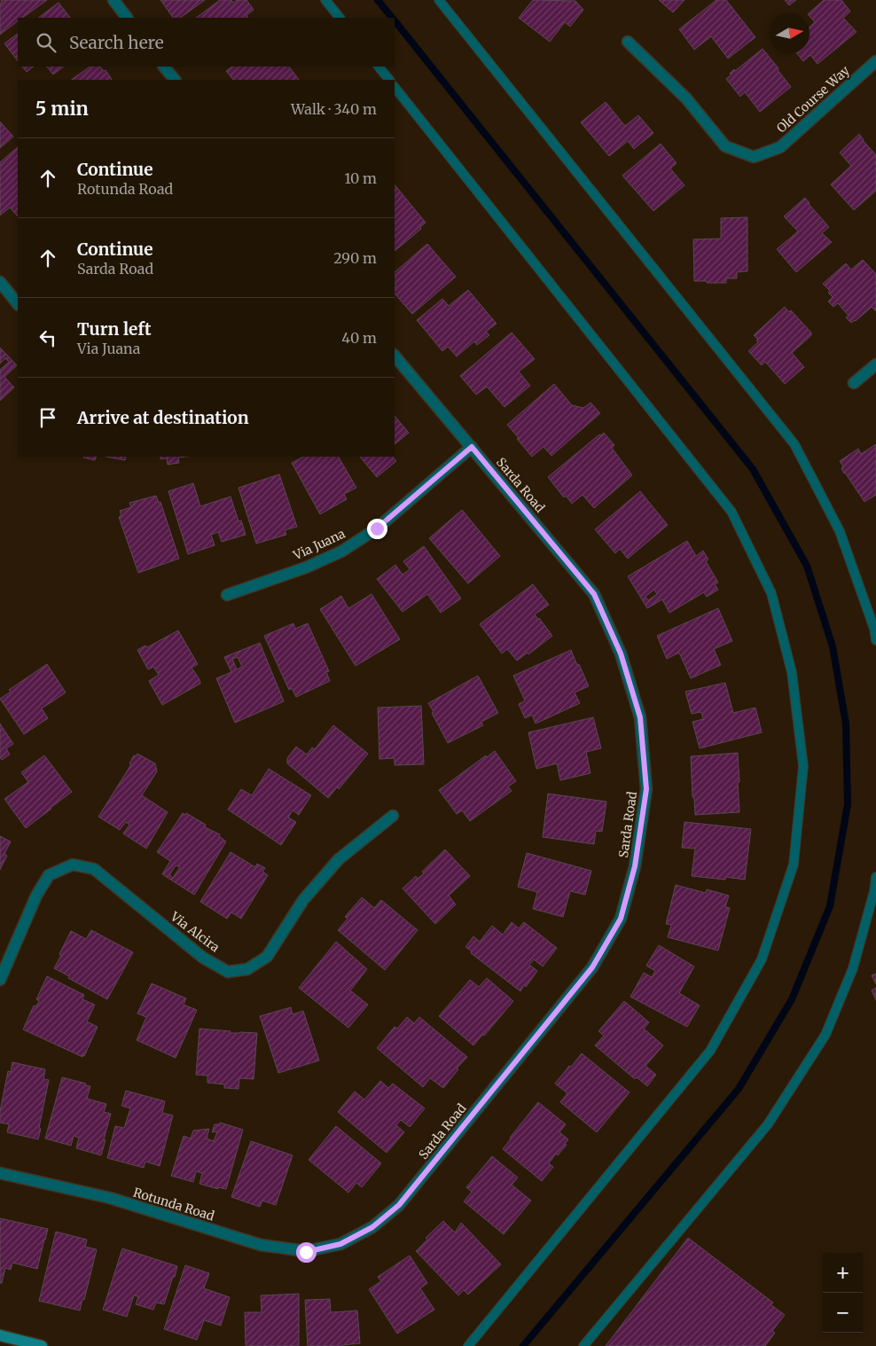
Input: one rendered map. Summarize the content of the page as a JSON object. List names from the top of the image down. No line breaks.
{"streets":{"street":["Old Course Way","Sarda Road","Via Juana","Via Alcira","Rotunda Road"]},"crossings":[["Sarda Road","Via Juana"],["Sarda Road","Rotunda Road"]],"north":"right","page":{"search":"Search here","heading":["5 min","Walk · 340 m"],"list":[["Continue","Rotunda Road","10 m"],["Continue","Sarda Road","290 m"],["Turn left","Via Juana","40 m"],"Arrive at destination"],"map_buttons":["+","−"]}}
